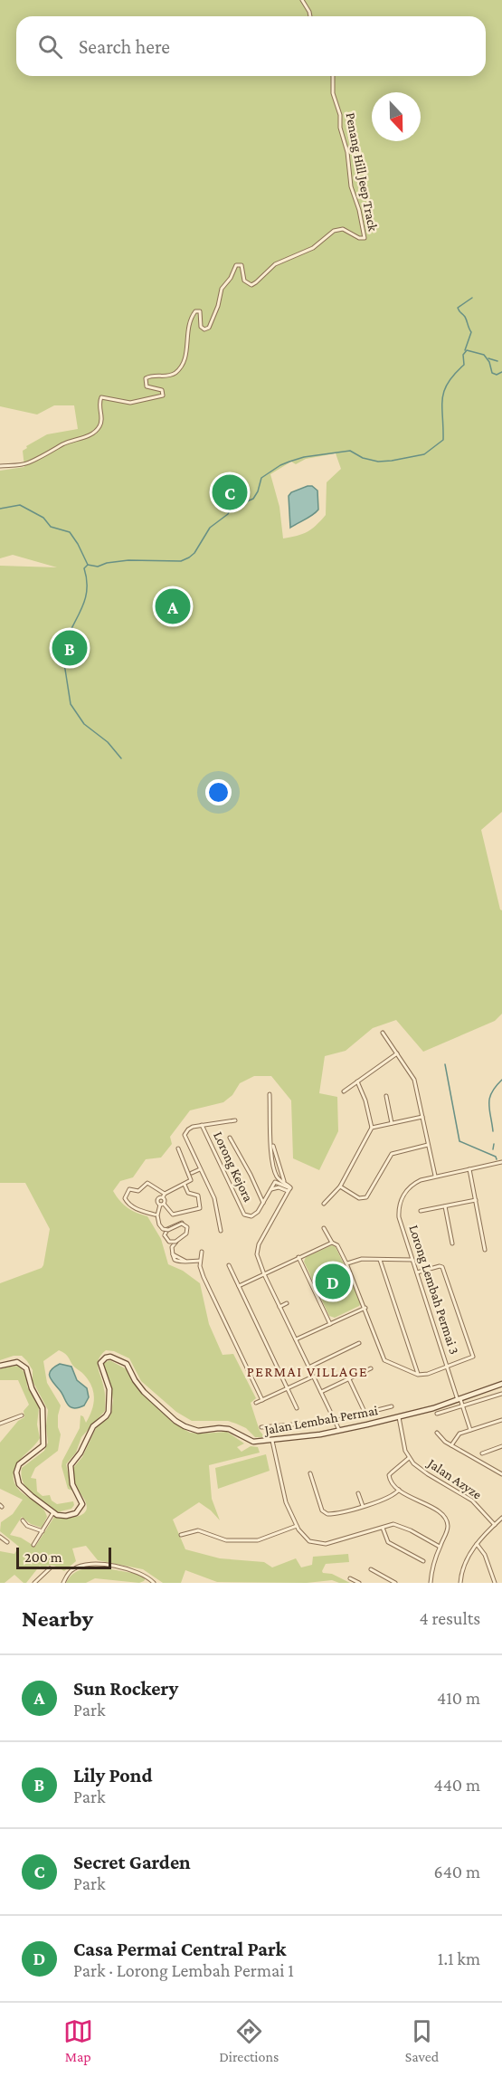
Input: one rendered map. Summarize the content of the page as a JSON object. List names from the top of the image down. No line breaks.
{"streets":{"main road":["Jalan Lembah Permai"],"street":["Penang Hill Jeep Track","Lorong Kejora","Lorong Lembah Permai 3","Jalan Azyze"]},"crossings":[["Lorong Lembah Permai 3","Jalan Lembah Permai"],["Jalan Lembah Permai","Jalan Azyze"]],"districts":["PERMAI VILLAGE"],"scale_bar":"200 m","north":"bottom","page":{"search":"Search here","pins":["C","A","B","D"],"scale":"200 m","heading":["Nearby","4 results"],"list":[{"mark":"A","name":"Sun Rockery","note":"Park","value":"410 m"},{"mark":"B","name":"Lily Pond","note":"Park","value":"440 m"},{"mark":"C","name":"Secret Garden","note":"Park","value":"640 m"},{"mark":"D","name":"Casa Permai Central Park","note":"Park · Lorong Lembah Permai 1","value":"1.1 km"}],"nav":["Map","Directions","Saved"]}}
